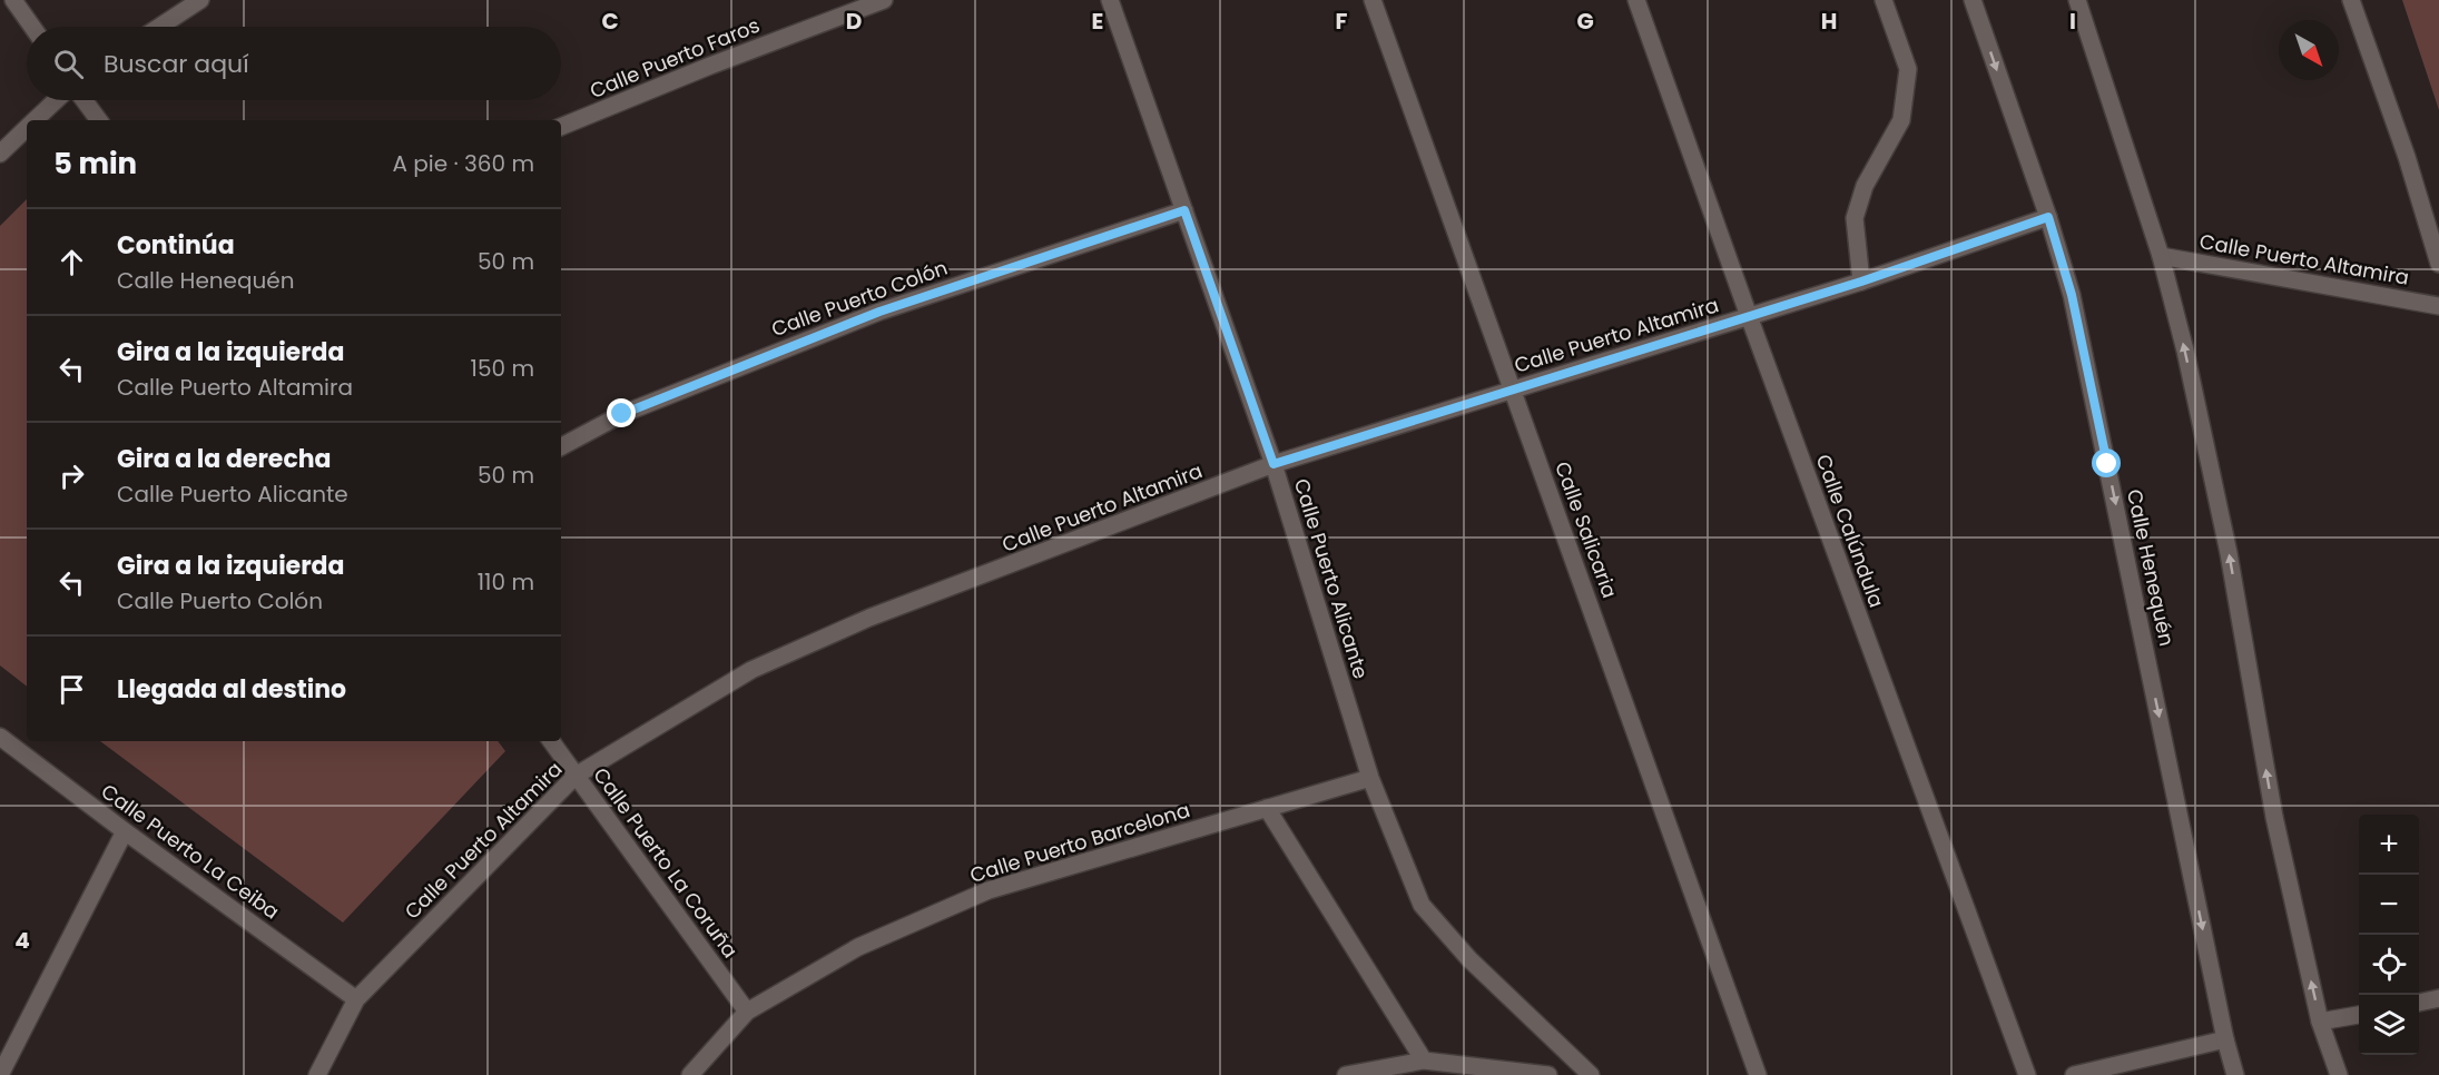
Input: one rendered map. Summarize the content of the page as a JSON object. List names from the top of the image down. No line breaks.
{"streets":{"street":["Calle Puerto Faros","Calle Puerto Altamira","Calle Puerto Colón","Calle Salicaria","Calle Calúndula","Calle Henequén","Calle Puerto Alicante","Calle Puerto Barcelona","Calle Puerto La Ceiba","Calle Puerto La Coruña"]},"crossings":[["Calle Puerto Altamira","Calle Salicaria"],["Calle Puerto Altamira","Calle Calúndula"],["Calle Puerto Altamira","Calle Henequén"],["Calle Puerto Altamira","Calle Puerto Alicante"],["Calle Puerto Altamira","Calle Puerto La Ceiba"],["Calle Puerto Altamira","Calle Puerto La Coruña"],["Calle Puerto Colón","Calle Puerto Alicante"],["Calle Puerto Alicante","Calle Puerto Barcelona"],["Calle Puerto Barcelona","Calle Puerto La Coruña"]],"north":"bottom right","page":{"search":"Buscar aquí","heading":["5 min","A pie · 360 m"],"list":[["Continúa","Calle Henequén","50 m"],["Gira a la izquierda","Calle Puerto Altamira","150 m"],["Gira a la derecha","Calle Puerto Alicante","50 m"],["Gira a la izquierda","Calle Puerto Colón","110 m"],"Llegada al destino"],"map_buttons":["+","−"]},"grid":{"columns":["C","D","E","F","G","H","I"],"rows":["4"]}}
